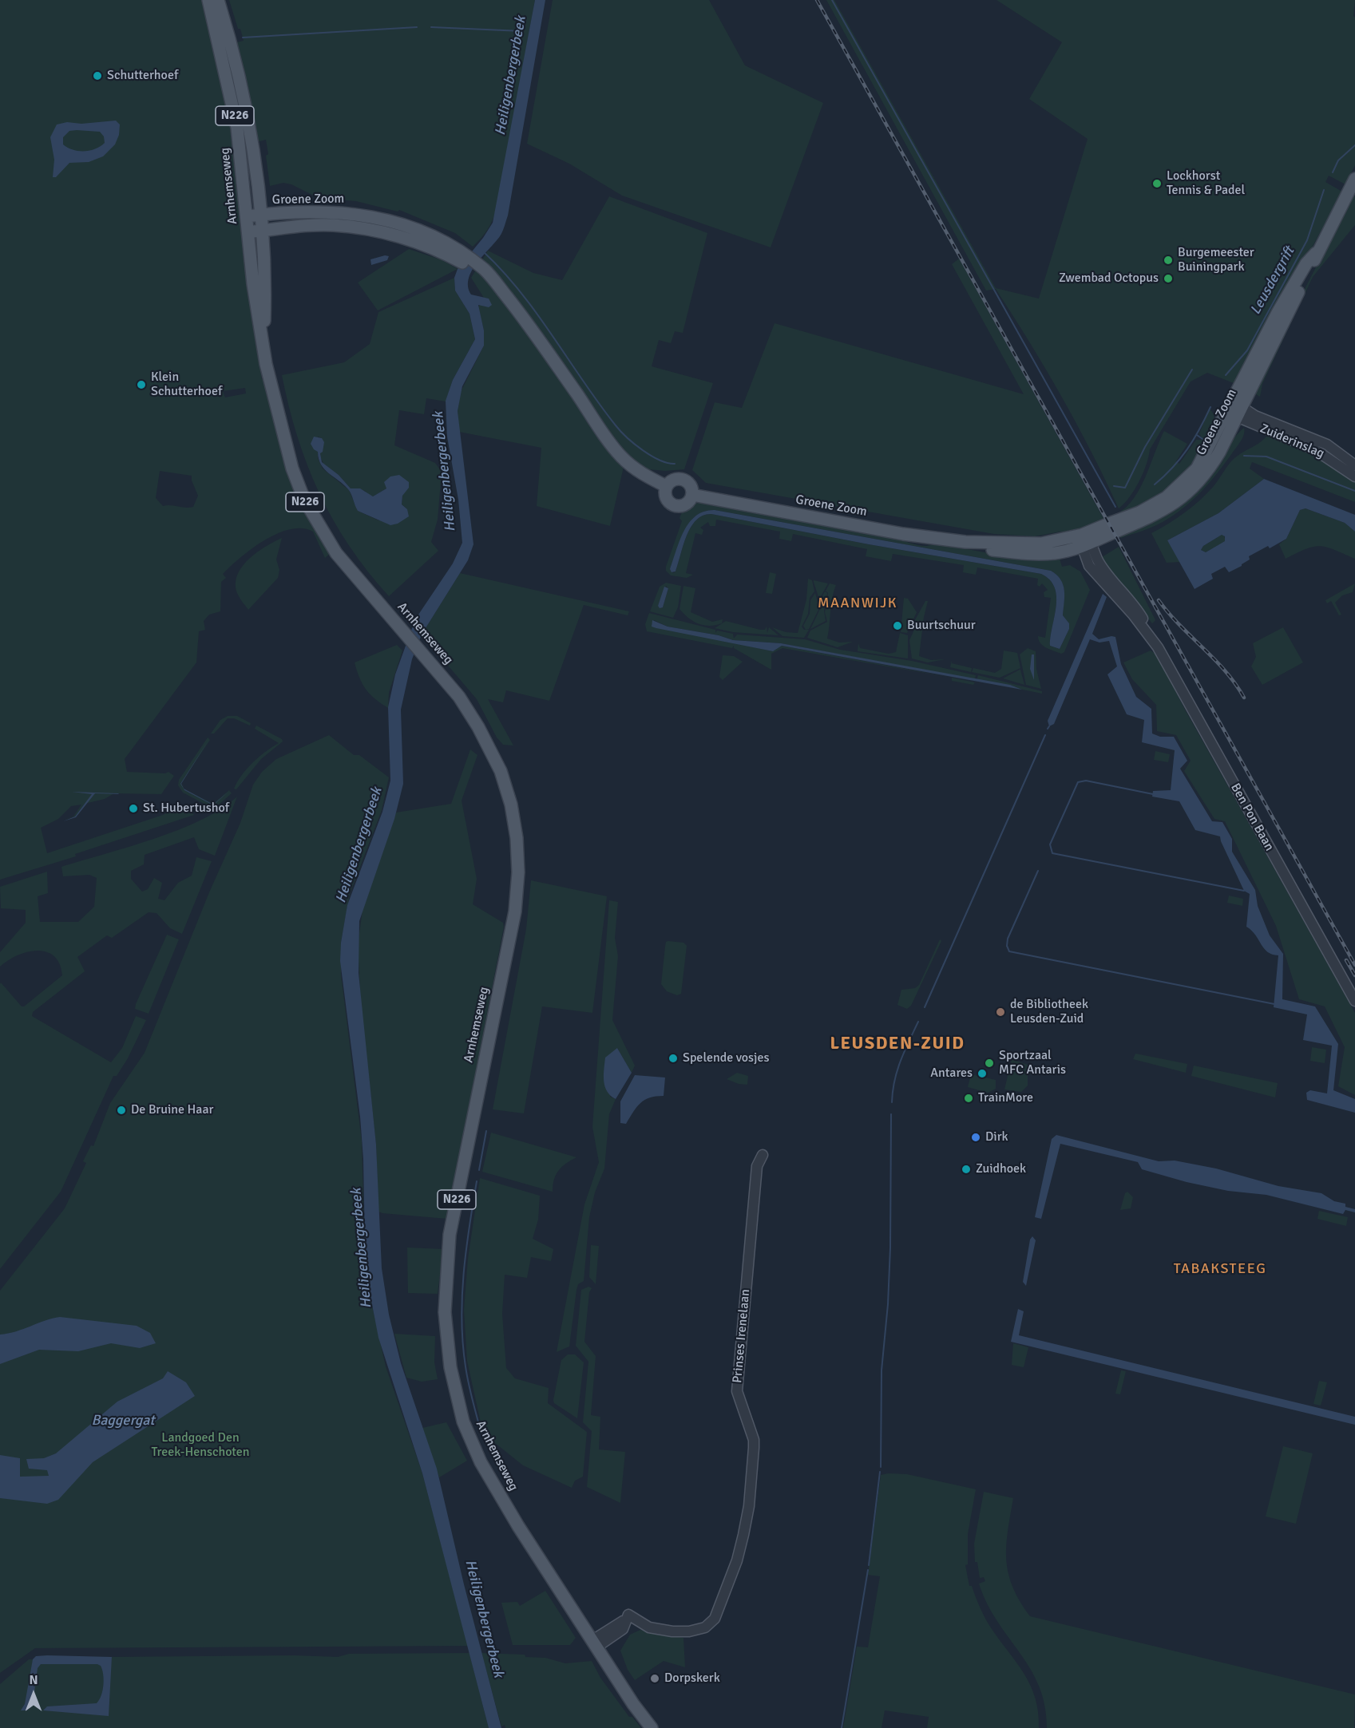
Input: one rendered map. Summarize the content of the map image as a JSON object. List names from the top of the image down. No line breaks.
{"streets":{"main road":["N226","Arnhemseweg","Groene Zoom"],"street":["Zuiderinslag","Ben Pon Baan","Prinses Irenelaan"]},"crossings":[["Arnhemseweg","Groene Zoom"],["Arnhemseweg","Prinses Irenelaan"],["Groene Zoom","Zuiderinslag"],["Groene Zoom","Ben Pon Baan"]],"districts":["MAANWIJK","LEUSDEN-ZUID","TABAKSTEEG"],"water":["Heiligenbergerbeek","Leusdergrift","Baggergat"],"parks":["Landgoed Den Treek-Henschoten"],"places":["Schutterhoef","Lockhorst Tennis & Padel","Burgemeester Buiningpark","Zwembad Octopus","Klein Schutterhoef","Buurtschuur","St. Hubertushof","de Bibliotheek Leusden-Zuid","Spelende vosjes","Sportzaal MFC Antaris","Antares","TrainMore","De Bruine Haar","Dirk","Zuidhoek","Dorpskerk"],"north":"top"}
